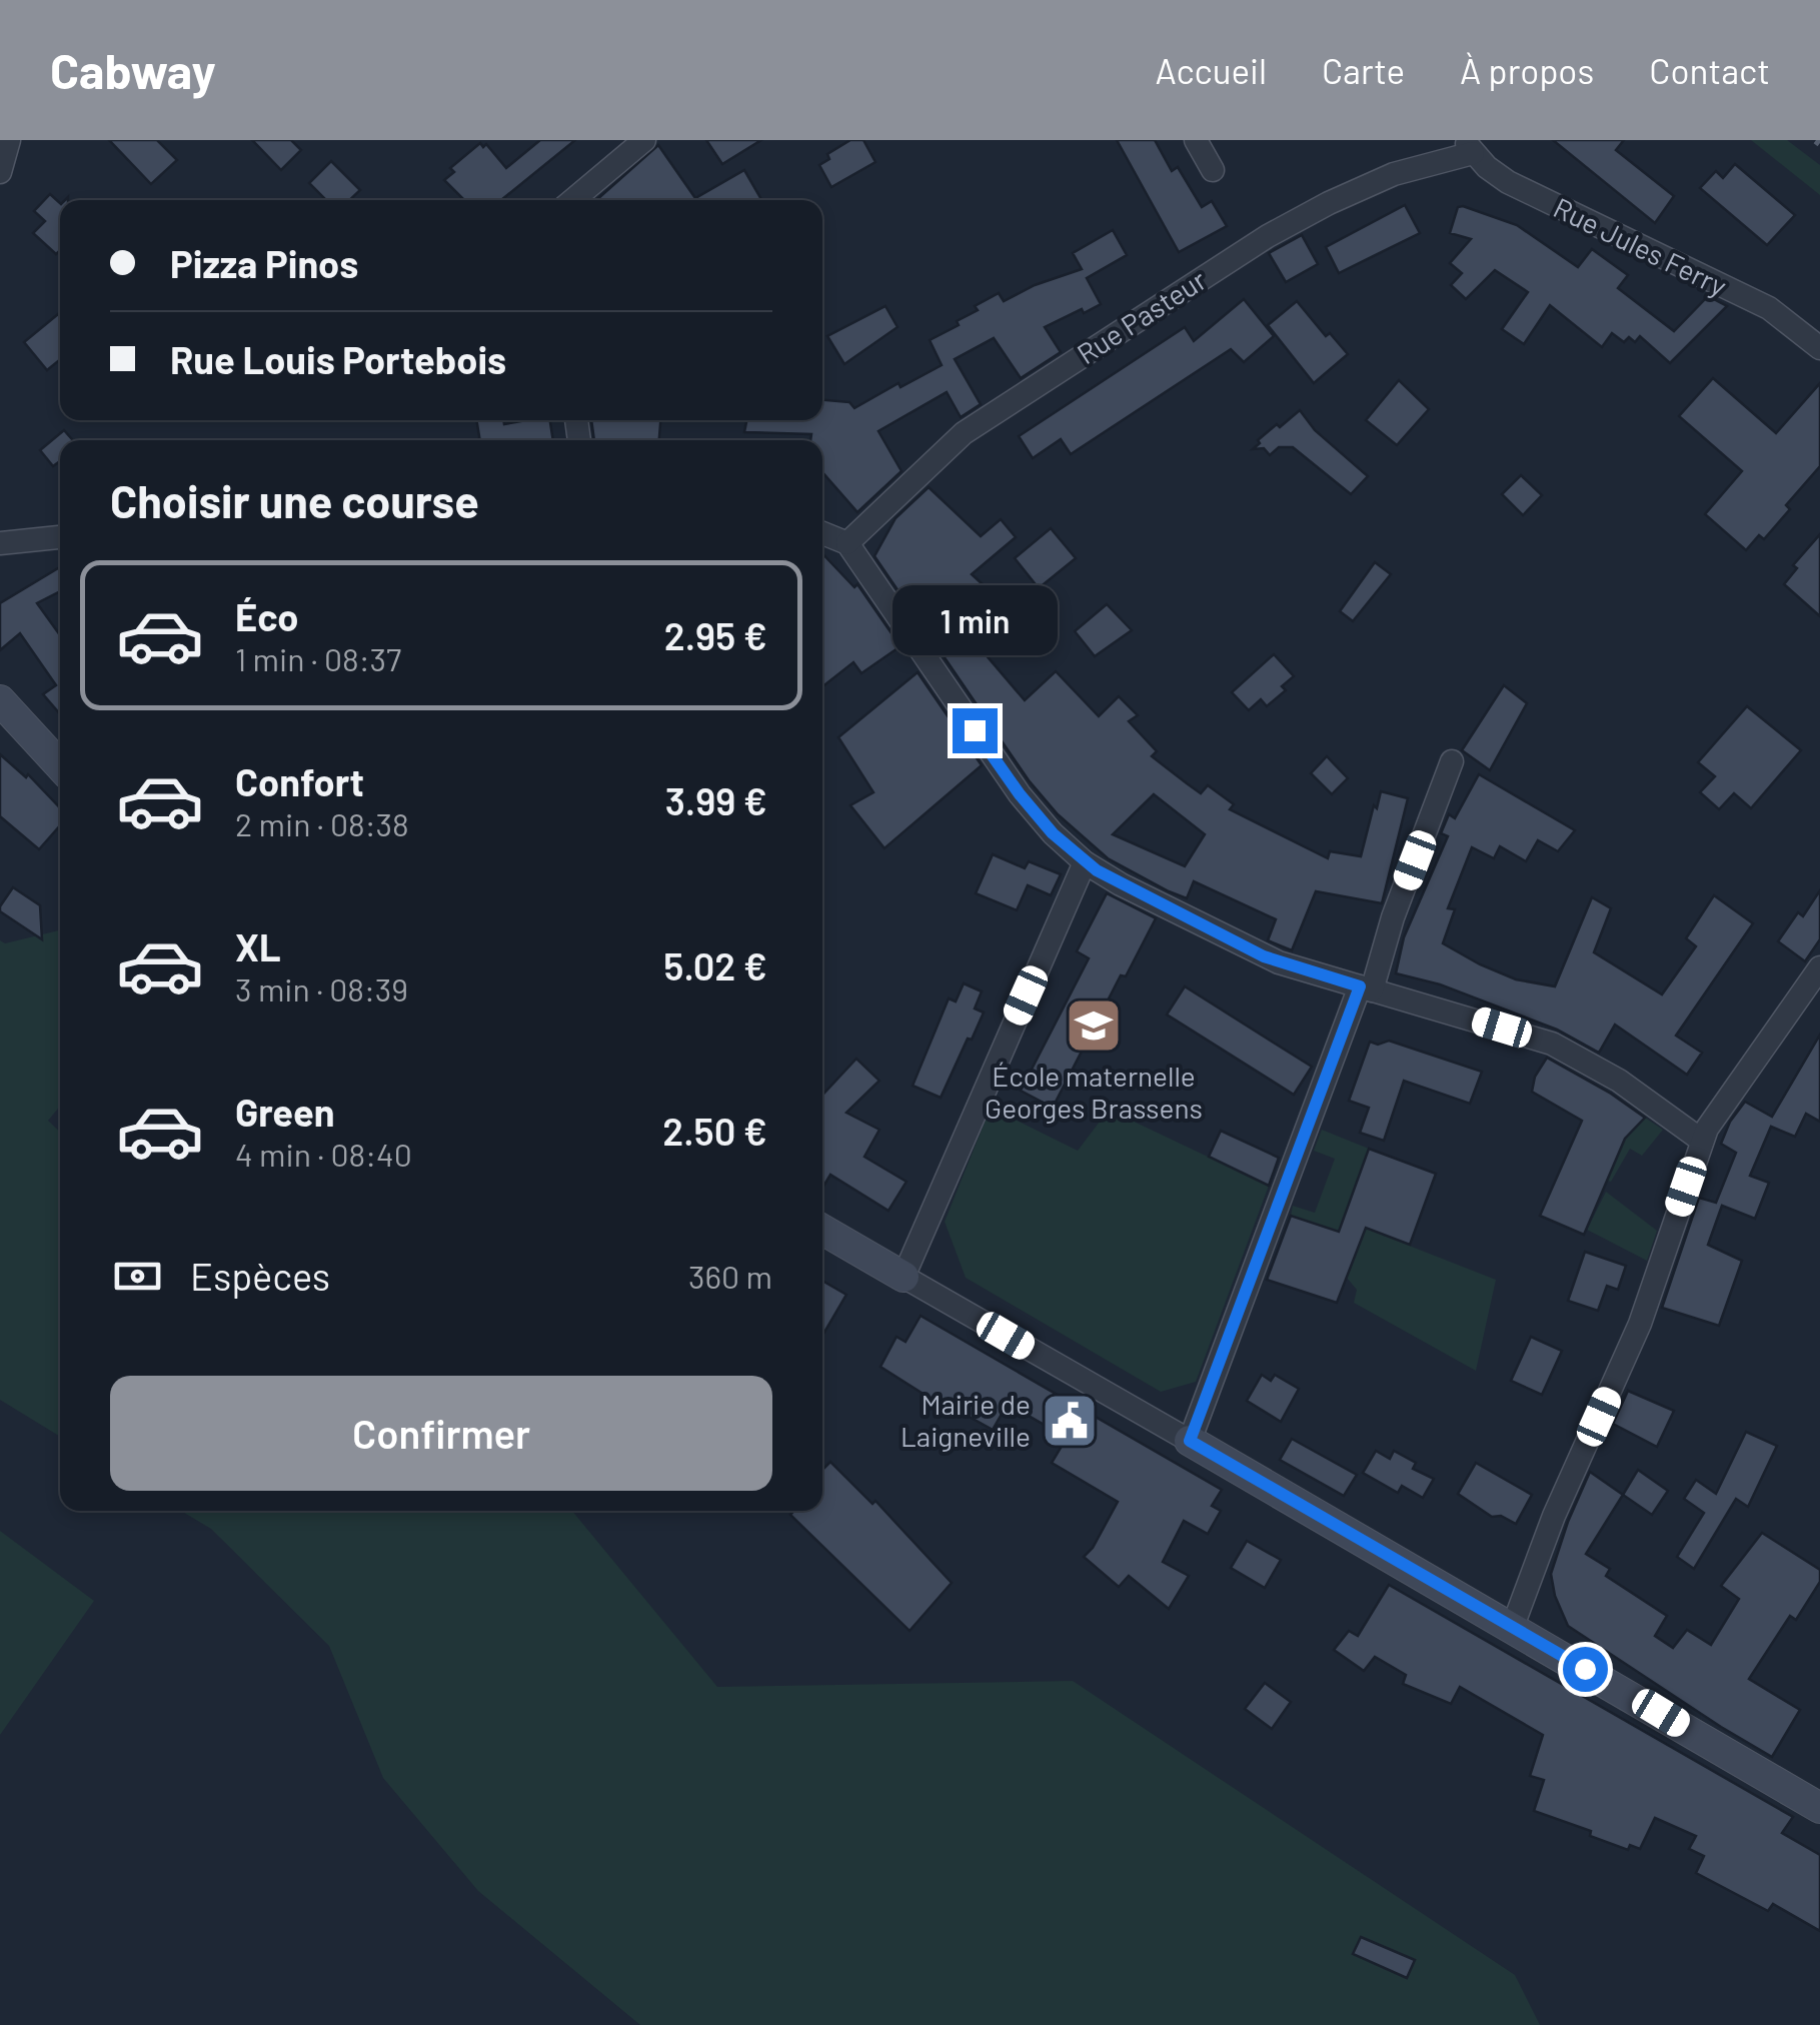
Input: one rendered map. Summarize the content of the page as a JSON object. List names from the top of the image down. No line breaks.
{"streets":{"street":["Rue Jules Ferry","Rue Pasteur"]},"crossings":[["Rue Jules Ferry","Rue Pasteur"]],"places":{"school or university":["École maternelle Georges Brassens"],"public building":["Mairie de Laigneville"]},"page":{"header":"Cabway","nav":["Accueil","Carte","À propos","Contact"],"banner":["Pizza Pinos","Rue Louis Portebois"],"heading":"Choisir une course","list":[{"name":"Éco","note":"1 min · 08:37","value":"2.95 €"},{"name":"Confort","note":"2 min · 08:38","value":"3.99 €"},{"name":"XL","note":"3 min · 08:39","value":"5.02 €"},{"name":"Green","note":"4 min · 08:40","value":"2.50 €"}],"bubble":"1 min","pay":["Espèces","360 m"],"buttons":"Confirmer"}}
